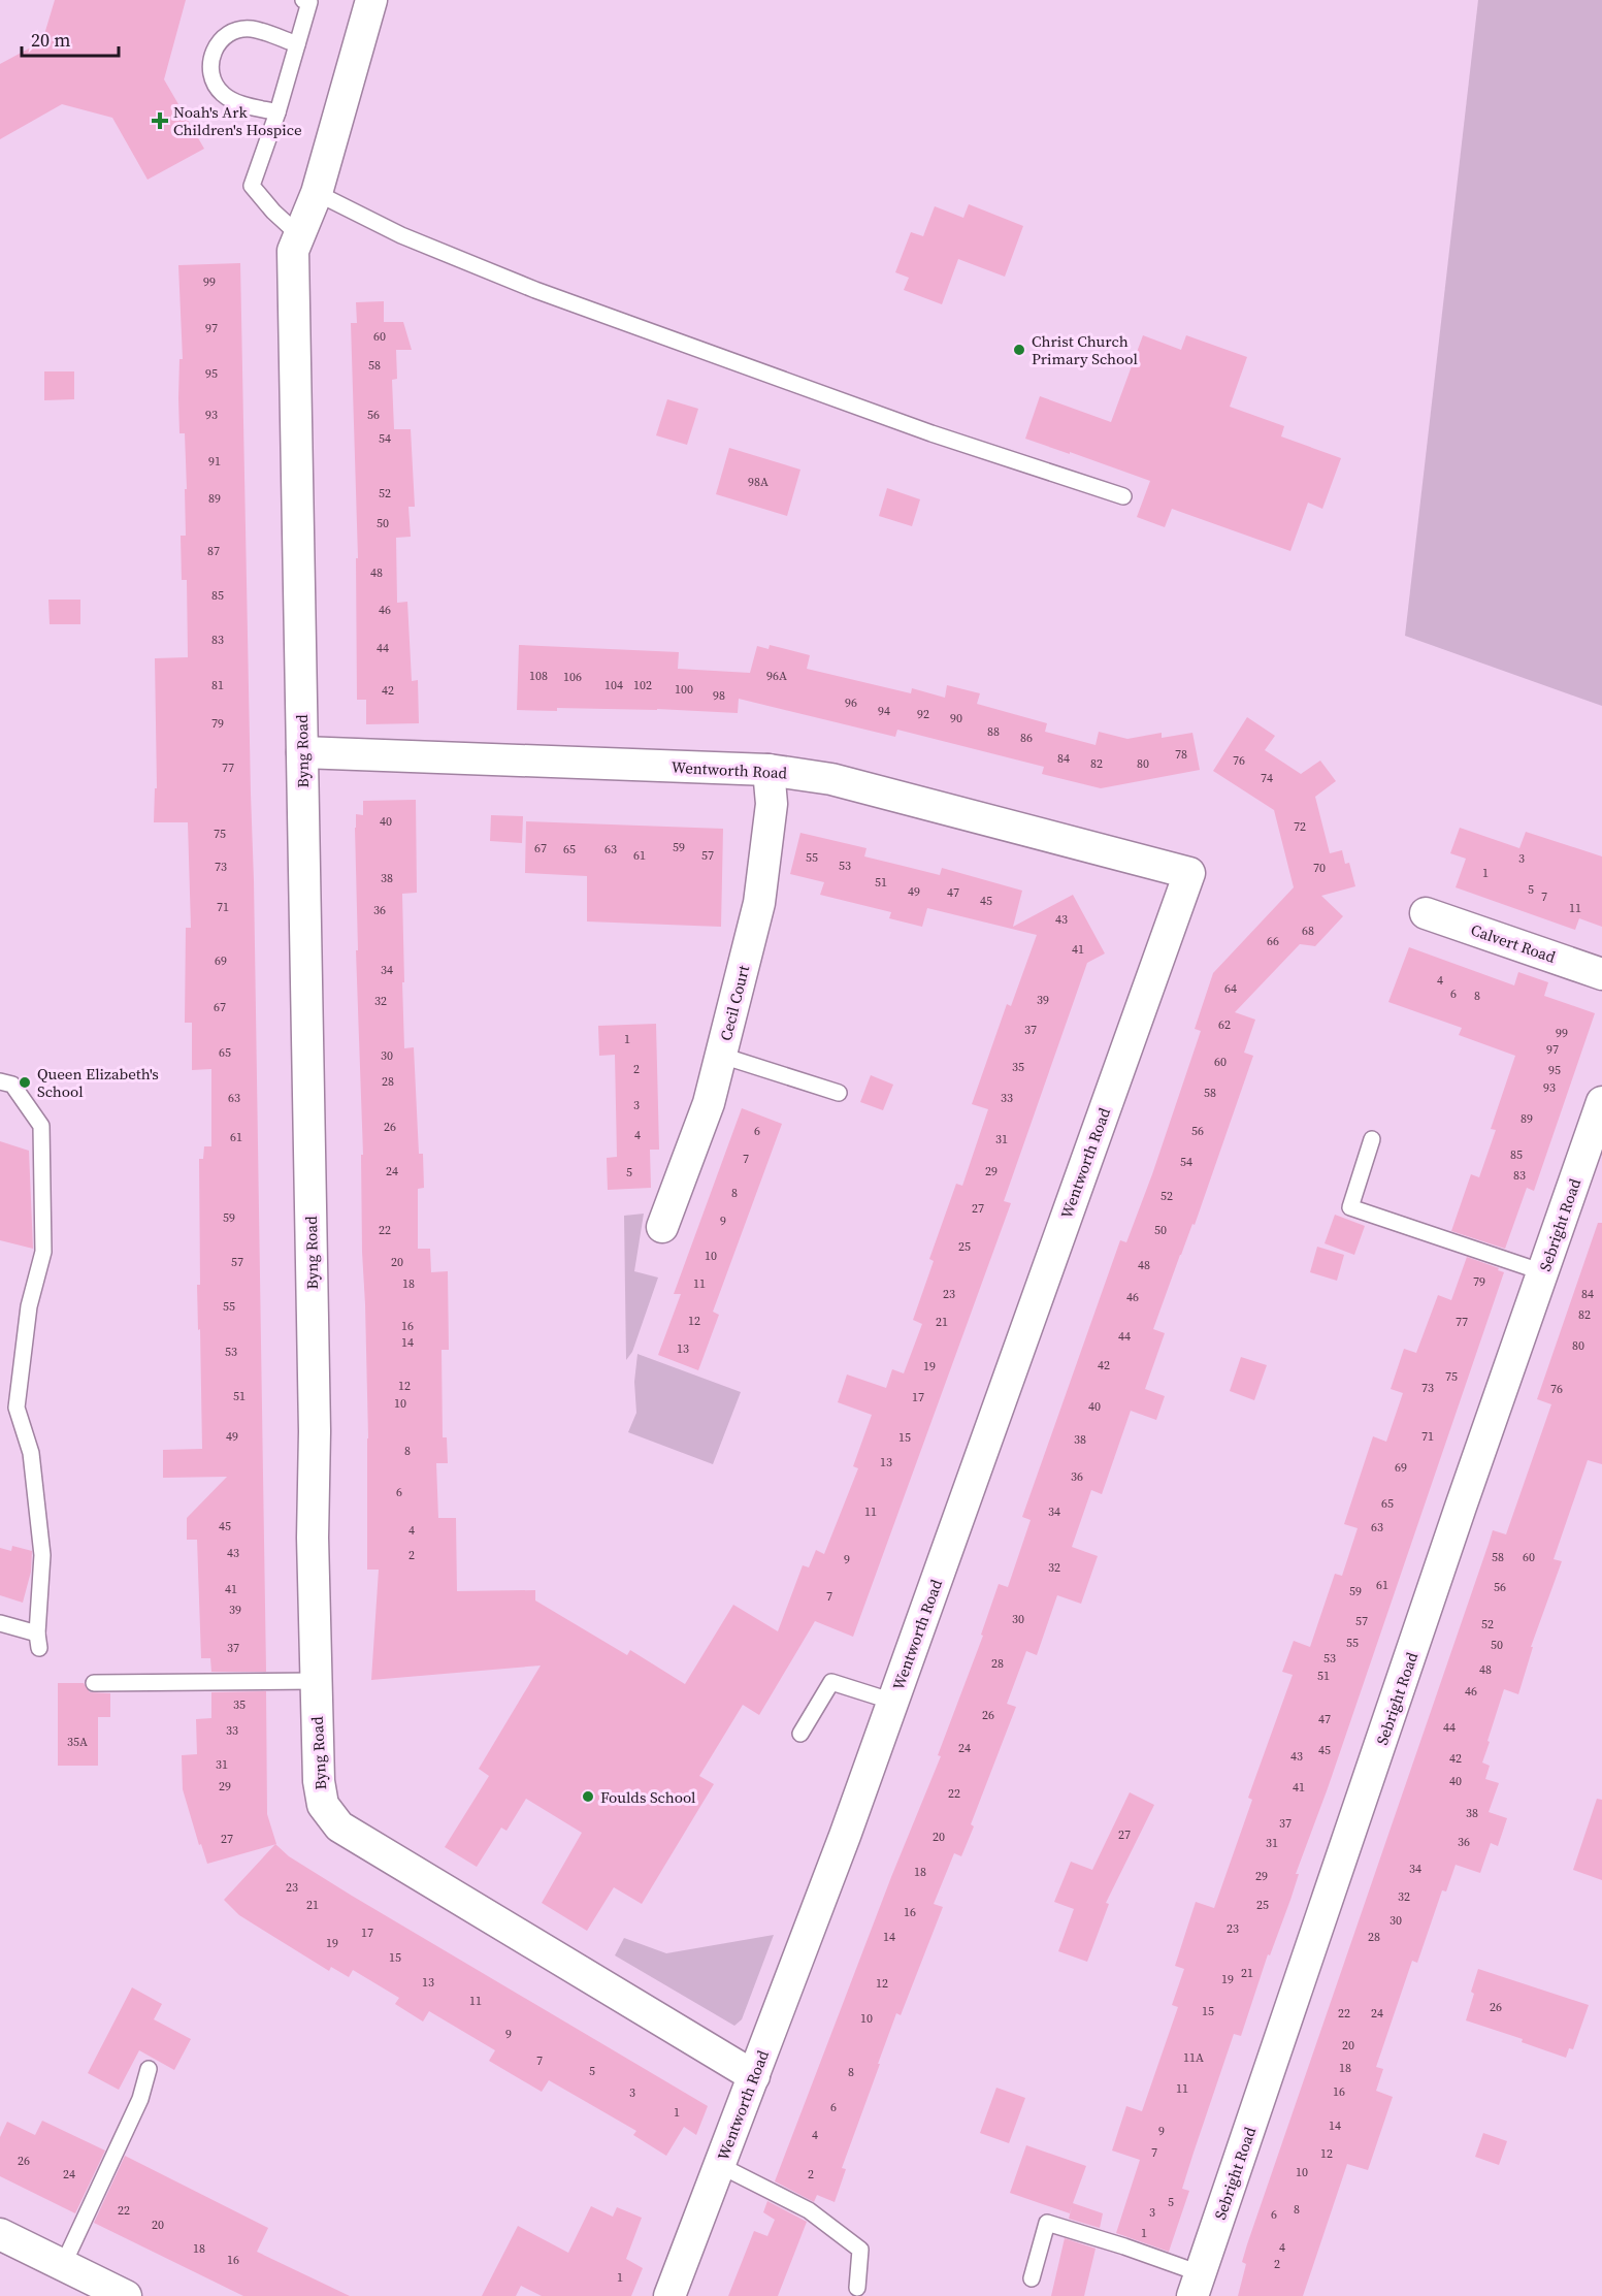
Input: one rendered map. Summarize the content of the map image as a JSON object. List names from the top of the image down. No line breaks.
{"streets":{"street":["Byng Road","Wentworth Road","Calvert Road","Cecil Court","Sebright Road"]},"crossings":[["Byng Road","Wentworth Road"],["Wentworth Road","Cecil Court"]],"places":{"health":["Noah's Ark Children's Hospice"],"other":["Christ Church Primary School","Queen Elizabeth's School","Foulds School"]},"house_numbers":["99","97","60","58","95","93","56","54","91","98A","52","89","50","87","48","85","46","83","44","108","96A","106","81","104","102","100","42","98","96","94","92","90","79","88","86","78","84","76","82","80","77","74","40","72","75","59","67","65","63","61","57","55","3","53","73","70","1","38","51","5","49","47","7","45","71","11","36","43","68","66","41","69","34","4","64","6","8","39","32","67","62","37","99","1","97","65","30","60","35","2","95","28","93","58","63","33","3","89","26","6","56","4","61","31","85","7","54","24","29","5","83","8","52","27","59","9","22","50","25","10","57","20","48","79","18","11","23","84","46","55","82","12","21","77","16","44","14","80","13","53","42","19","75","12","73","76","51","17","10","40","49","71","15","38","8","13","69","36","6","65","11","34","45","63","4","43","2","58","60","9","32","61","56","41","59","7","39","30","57","52","55","50","37","53","28","48","51","46","35","26","47","44","33","35A","24","45","43","42","31","40","29","41","22","38","37","27","20","27","36","31","34","18","29","23","32","21","25","16","30","23","17","14","28","19","15","21","19","13","12","11","26","15","22","24","10","9","20","11A","7","18","5","8","11","16","3","6","1","14","9","4","7","12","26","10","24","2","5","8","22","3","6","20","1","4","18","16","2","1"],"scale_bar":"20 m"}
